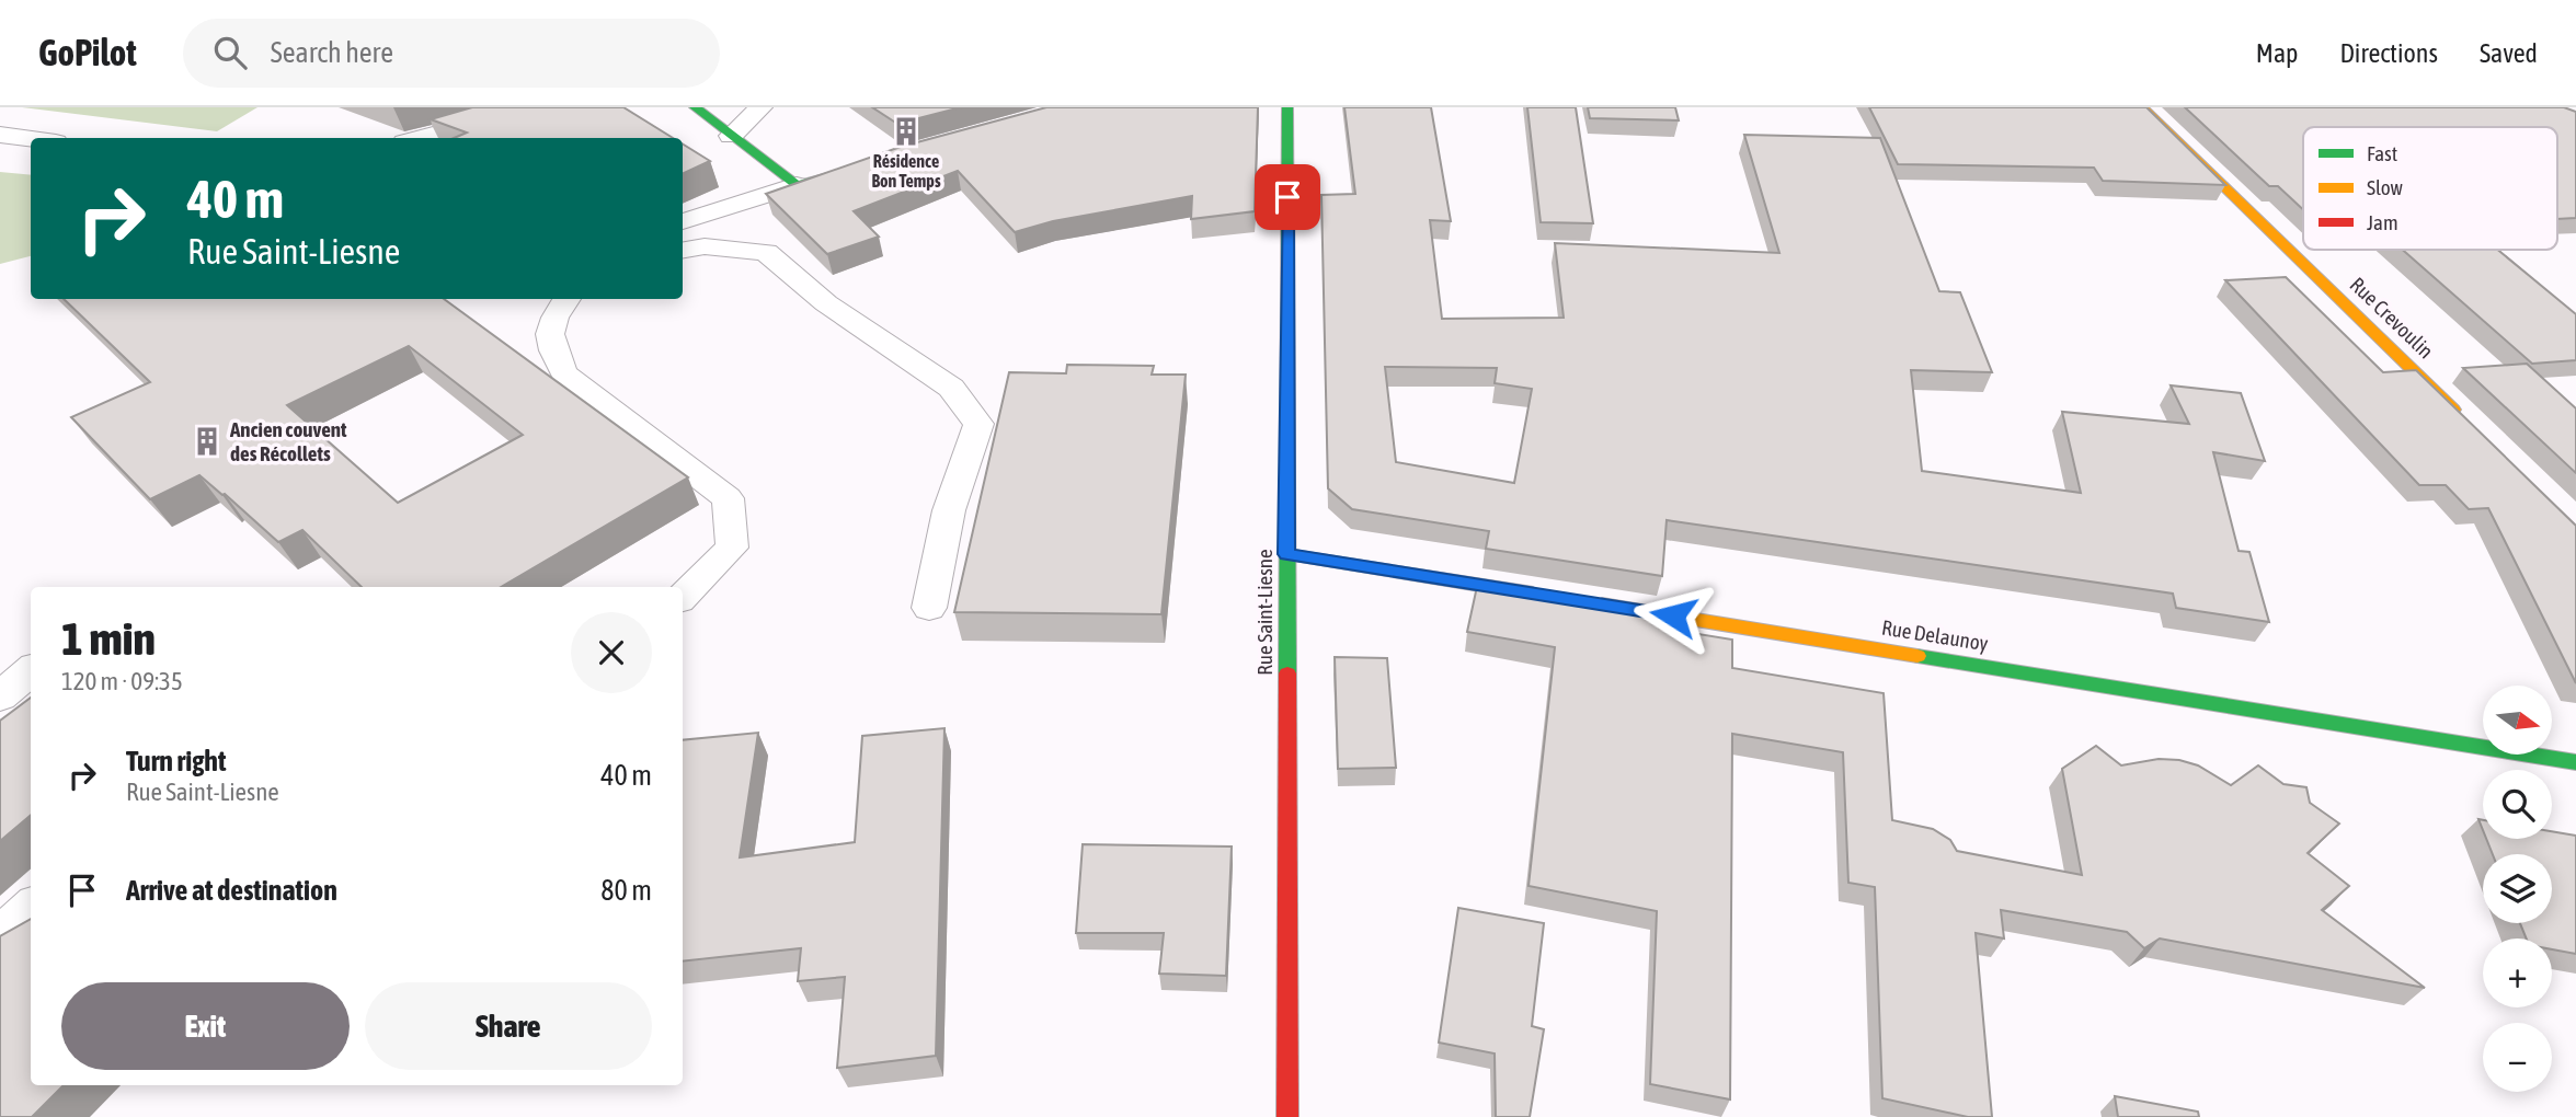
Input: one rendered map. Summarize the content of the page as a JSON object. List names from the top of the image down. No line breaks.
{"streets":{"street":["Rue Crevoulin","Rue Saint-Liesne","Rue Delaunoy"]},"places":{"building":["Résidence Bon Temps","Ancien couvent des Récollets"]},"legend":["Fast","Slow","Jam"],"north":"right","page":{"header":"GoPilot","search":"Search here","nav":["Map","Directions","Saved"],"turn":["40 m","Rue Saint-Liesne"],"heading":["1 min","120 m · 09:35"],"map_buttons":["+","−"],"list":[{"name":"Turn right","note":"Rue Saint-Liesne","value":"40 m"},{"name":"Arrive at destination","value":"80 m"}],"buttons":["Exit","Share"]}}
